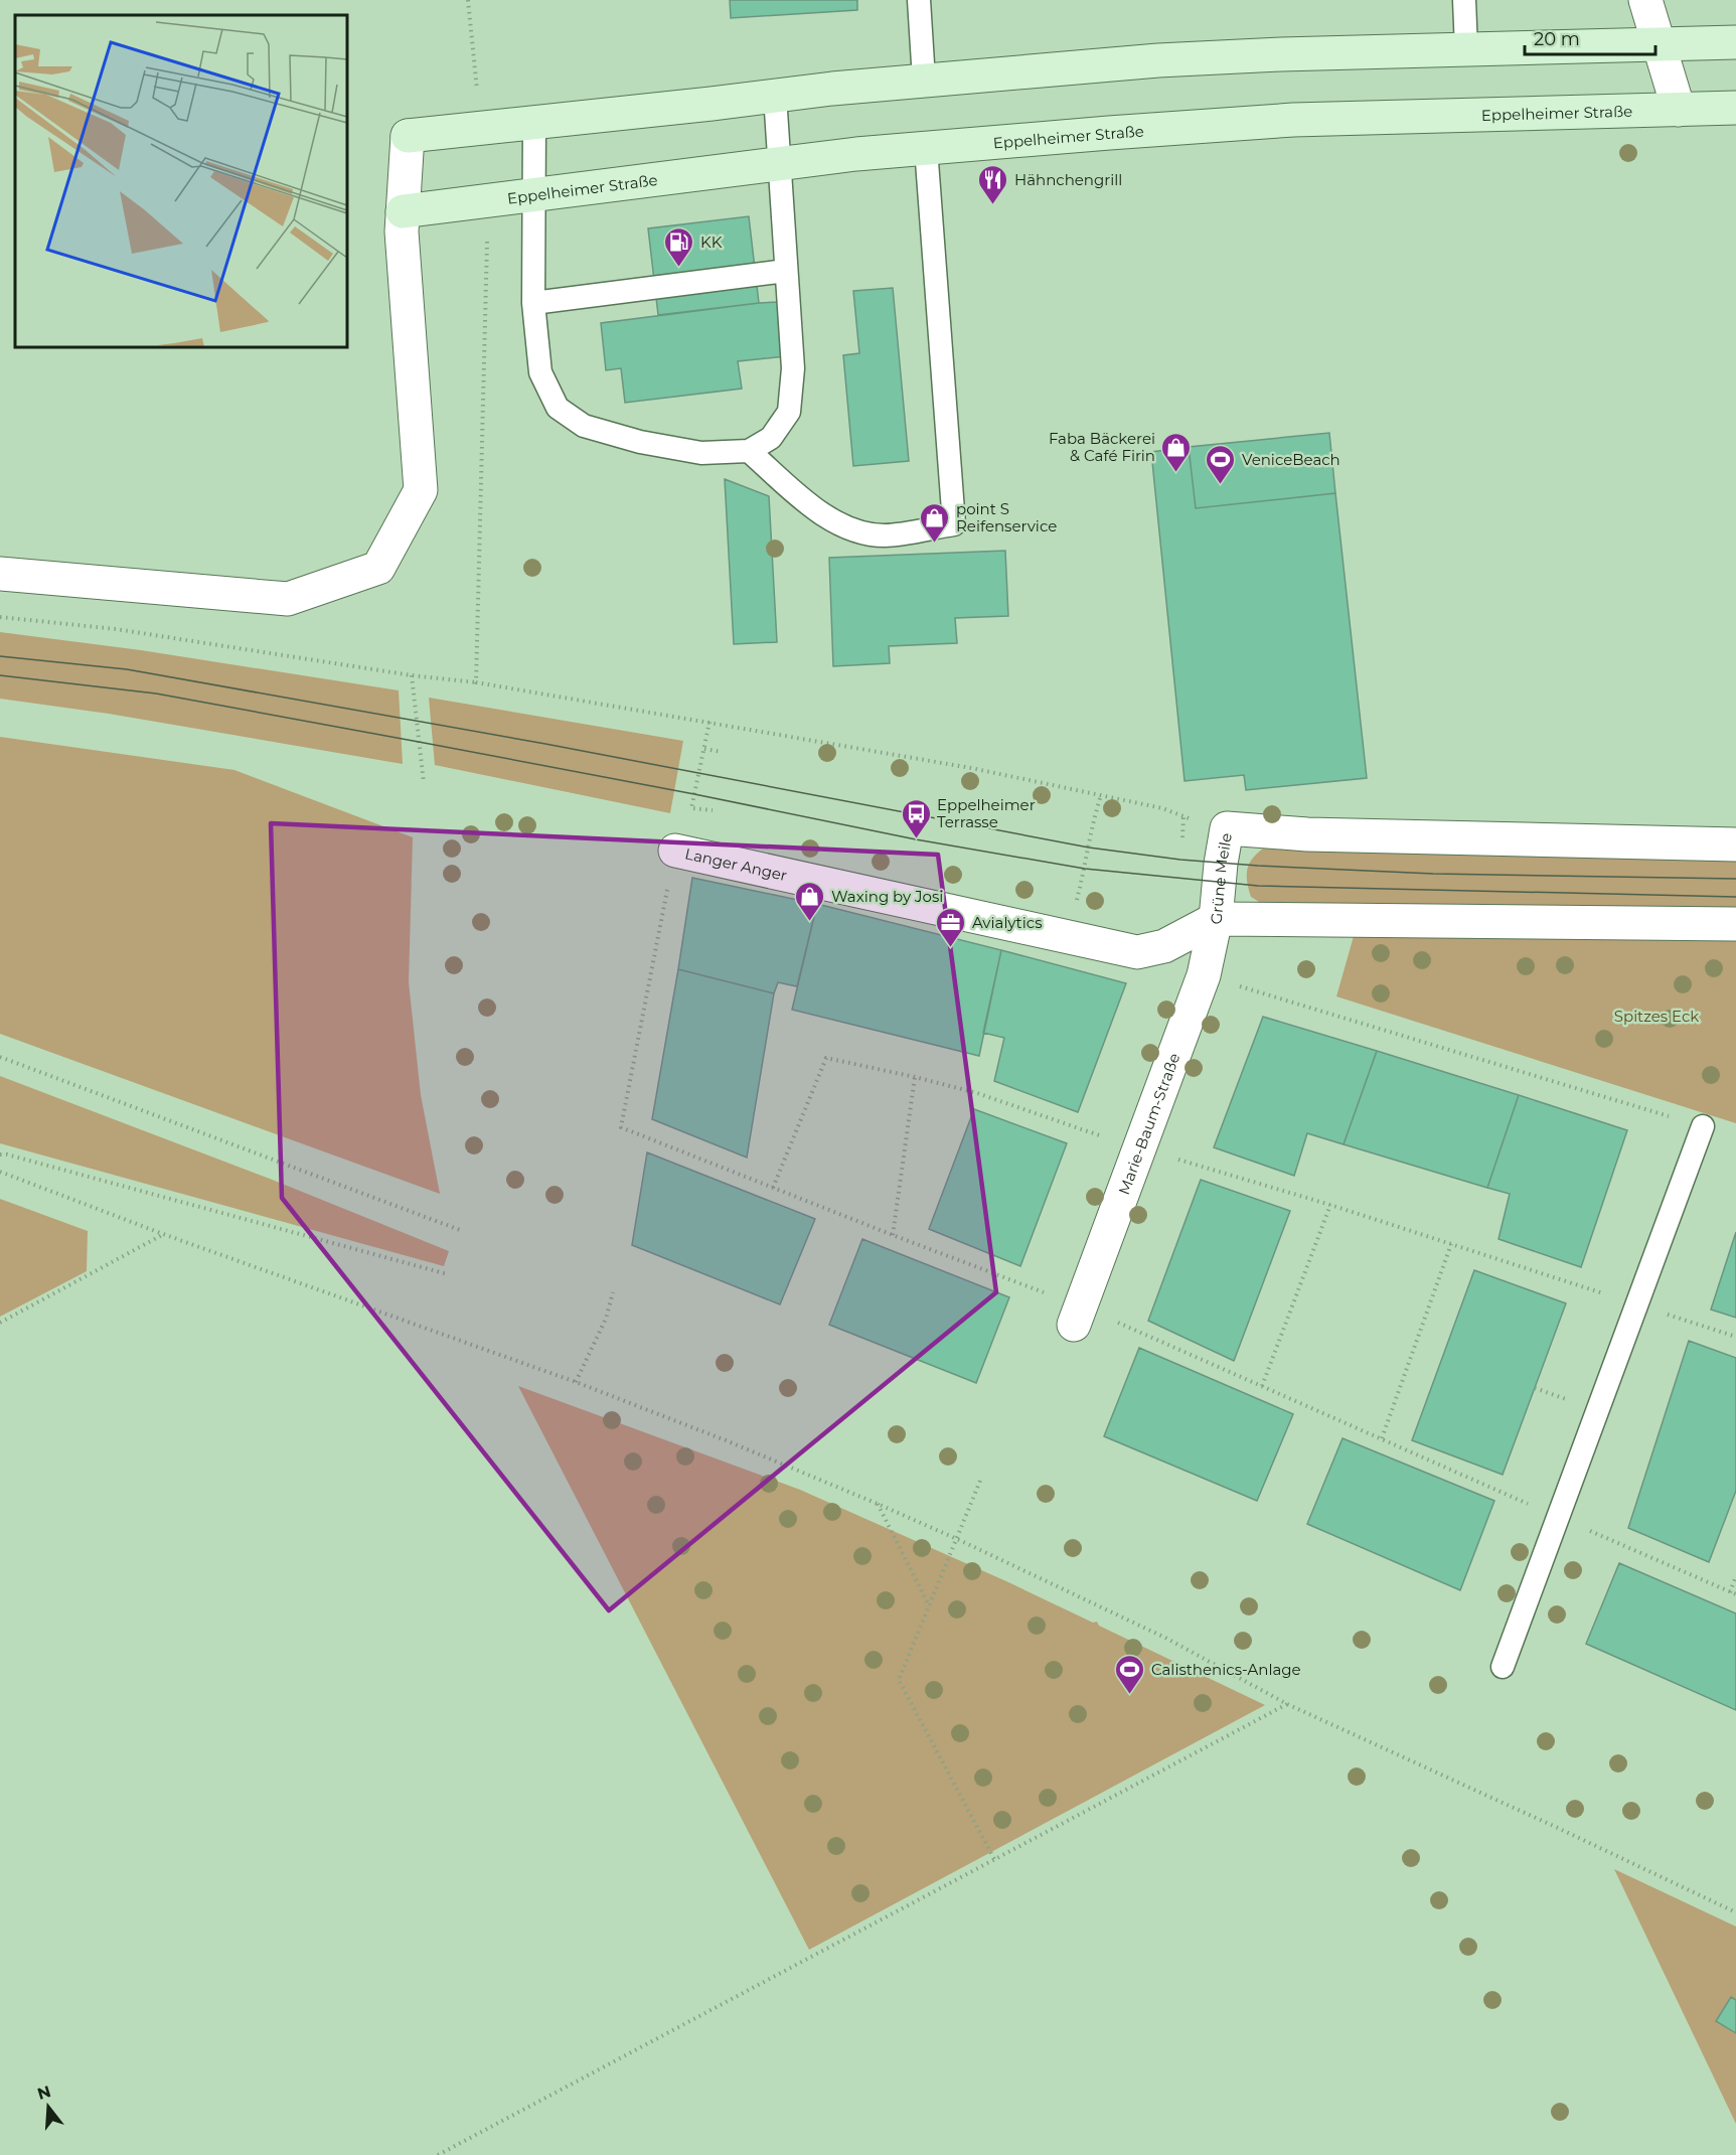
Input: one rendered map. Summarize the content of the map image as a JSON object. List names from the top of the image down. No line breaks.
{"streets":{"main road":["Eppelheimer Straße"],"street":["Langer Anger","Grüne Meile","Marie-Baum-Straße"]},"crossings":[["Langer Anger","Grüne Meile"],["Langer Anger","Marie-Baum-Straße"],["Grüne Meile","Marie-Baum-Straße"]],"parks":["Spitzes Eck"],"places":{"restaurant":["Hähnchengrill"],"fuel station":["KK"],"shop":["Faba Bäckerei & Café Firin","point S Reifenservice","Waxing by Josi"],"sports":["VeniceBeach","Calisthenics-Anlage"],"bus stop":["Eppelheimer Terrasse"],"office":["Avialytics"]},"scale_bar":"20 m","north":"top"}
